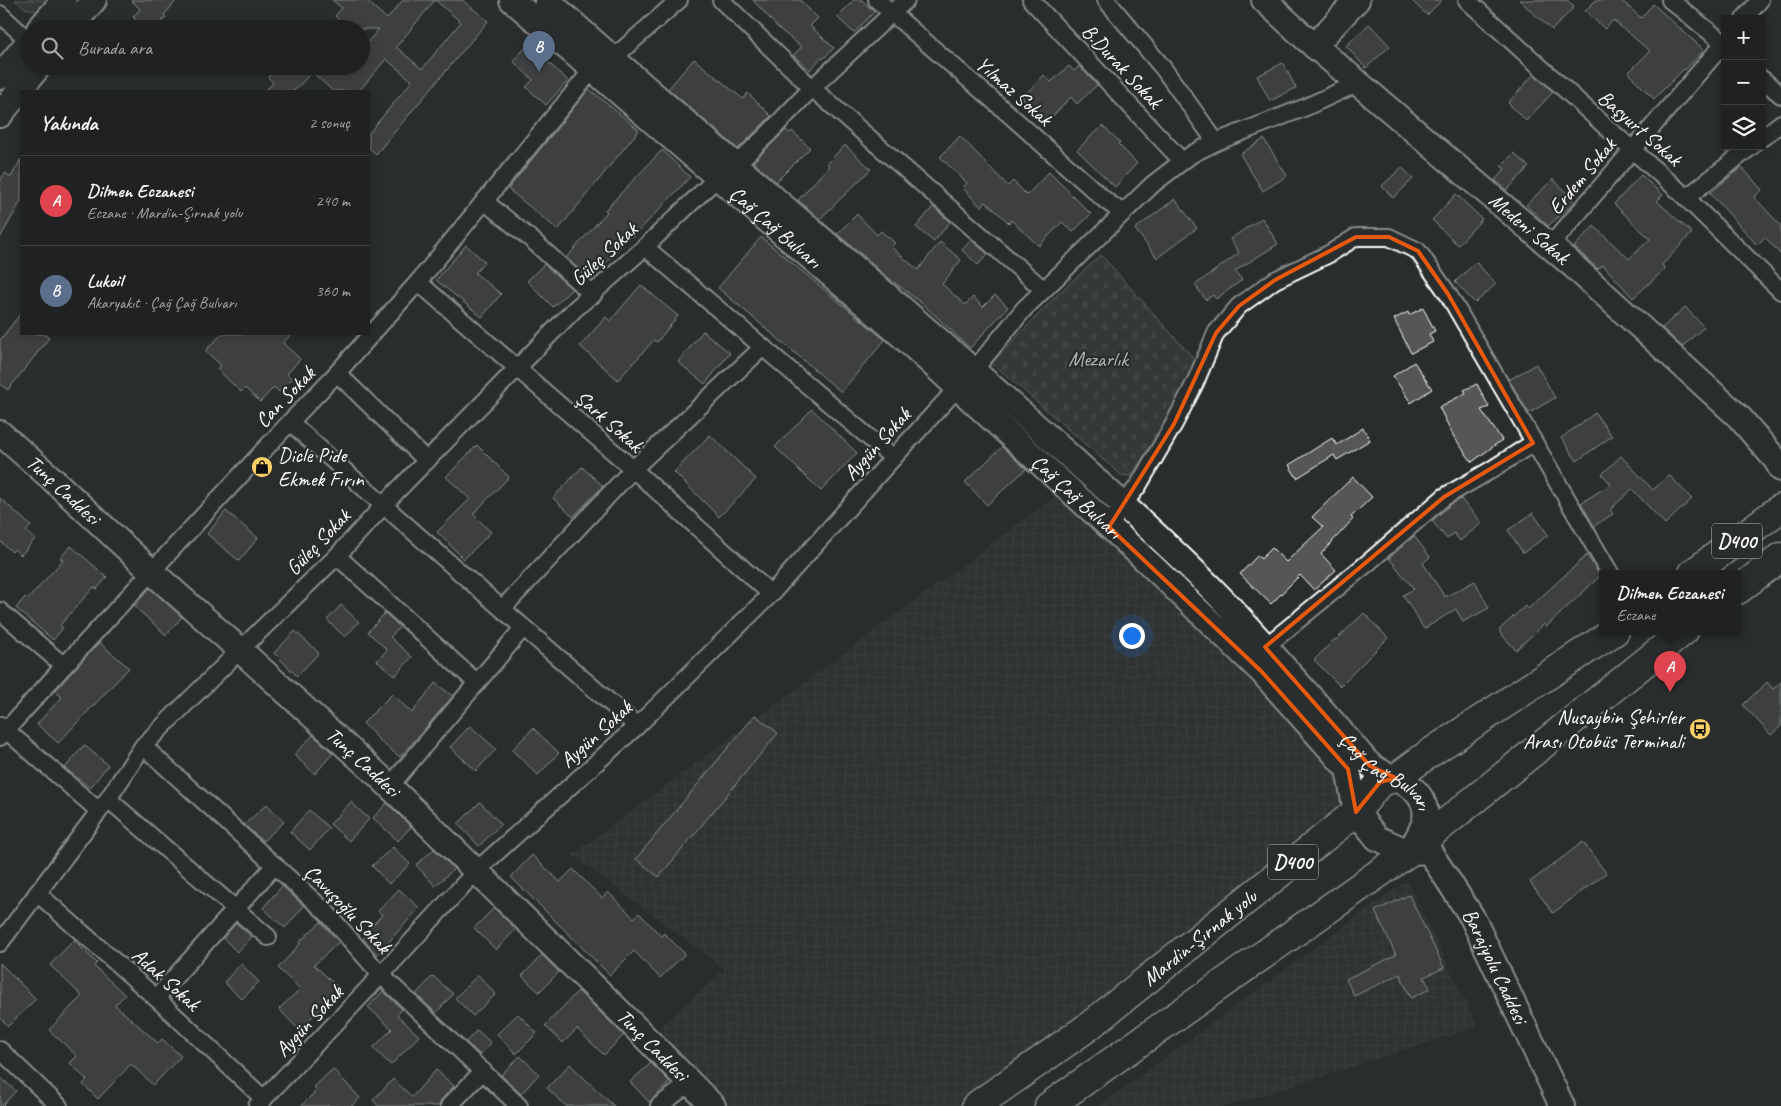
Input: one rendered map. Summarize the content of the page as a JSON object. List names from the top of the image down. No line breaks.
{"streets":{"highway":["D400","Mardin-Şırnak yolu"],"main road":["Çağ Çağ Bulvarı","Medeni Sokak","Tunç Caddesi","Barajyolu Caddesi"],"street":["B.Durak Sokak","Yılmaz Sokak","Başyurt Sokak","Erdem Sokak","Güleç Sokak","Can Sokak","Şark Sokak","Aygün Sokak","Çavuşoğlu Sokak","Adak Sokak"]},"crossings":[["B.Durak Sokak","Aygün Sokak"],["Yılmaz Sokak","Güleç Sokak"],["Yılmaz Sokak","Aygün Sokak"],["Başyurt Sokak","Erdem Sokak"],["Erdem Sokak","Medeni Sokak"],["Çağ Çağ Bulvarı","Güleç Sokak"],["Çağ Çağ Bulvarı","Can Sokak"],["Çağ Çağ Bulvarı","Aygün Sokak"],["Çağ Çağ Bulvarı","Mardin-Şırnak yolu"],["Çağ Çağ Bulvarı","Barajyolu Caddesi"],["Medeni Sokak","Aygün Sokak"],["Güleç Sokak","Şark Sokak"],["Güleç Sokak","Tunç Caddesi"],["Güleç Sokak","Çavuşoğlu Sokak"],["Güleç Sokak","Adak Sokak"],["Can Sokak","Şark Sokak"],["Can Sokak","Tunç Caddesi"],["Şark Sokak","Aygün Sokak"],["Aygün Sokak","Tunç Caddesi"],["Aygün Sokak","Çavuşoğlu Sokak"],["Aygün Sokak","Adak Sokak"],["Mardin-Şırnak yolu","Barajyolu Caddesi"]],"parks":["Mezarlık"],"places":{"shop":["Dicle Pide Ekmek Fırın"],"bus stop":["Nusaybin Şehirler Arası Otobüs Terminali"]},"page":{"map_buttons":["+","−"],"search":"Burada ara","pins":["B","A"],"heading":["Yakında","2 sonuç"],"list":[{"mark":"A","name":"Dilmen Eczanesi","note":"Eczane · Mardin-Şırnak yolu","value":"240 m"},{"mark":"B","name":"Lukoil","note":"Akaryakıt · Çağ Çağ Bulvarı","value":"360 m"}],"popup":["Dilmen Eczanesi","Eczane"]}}
